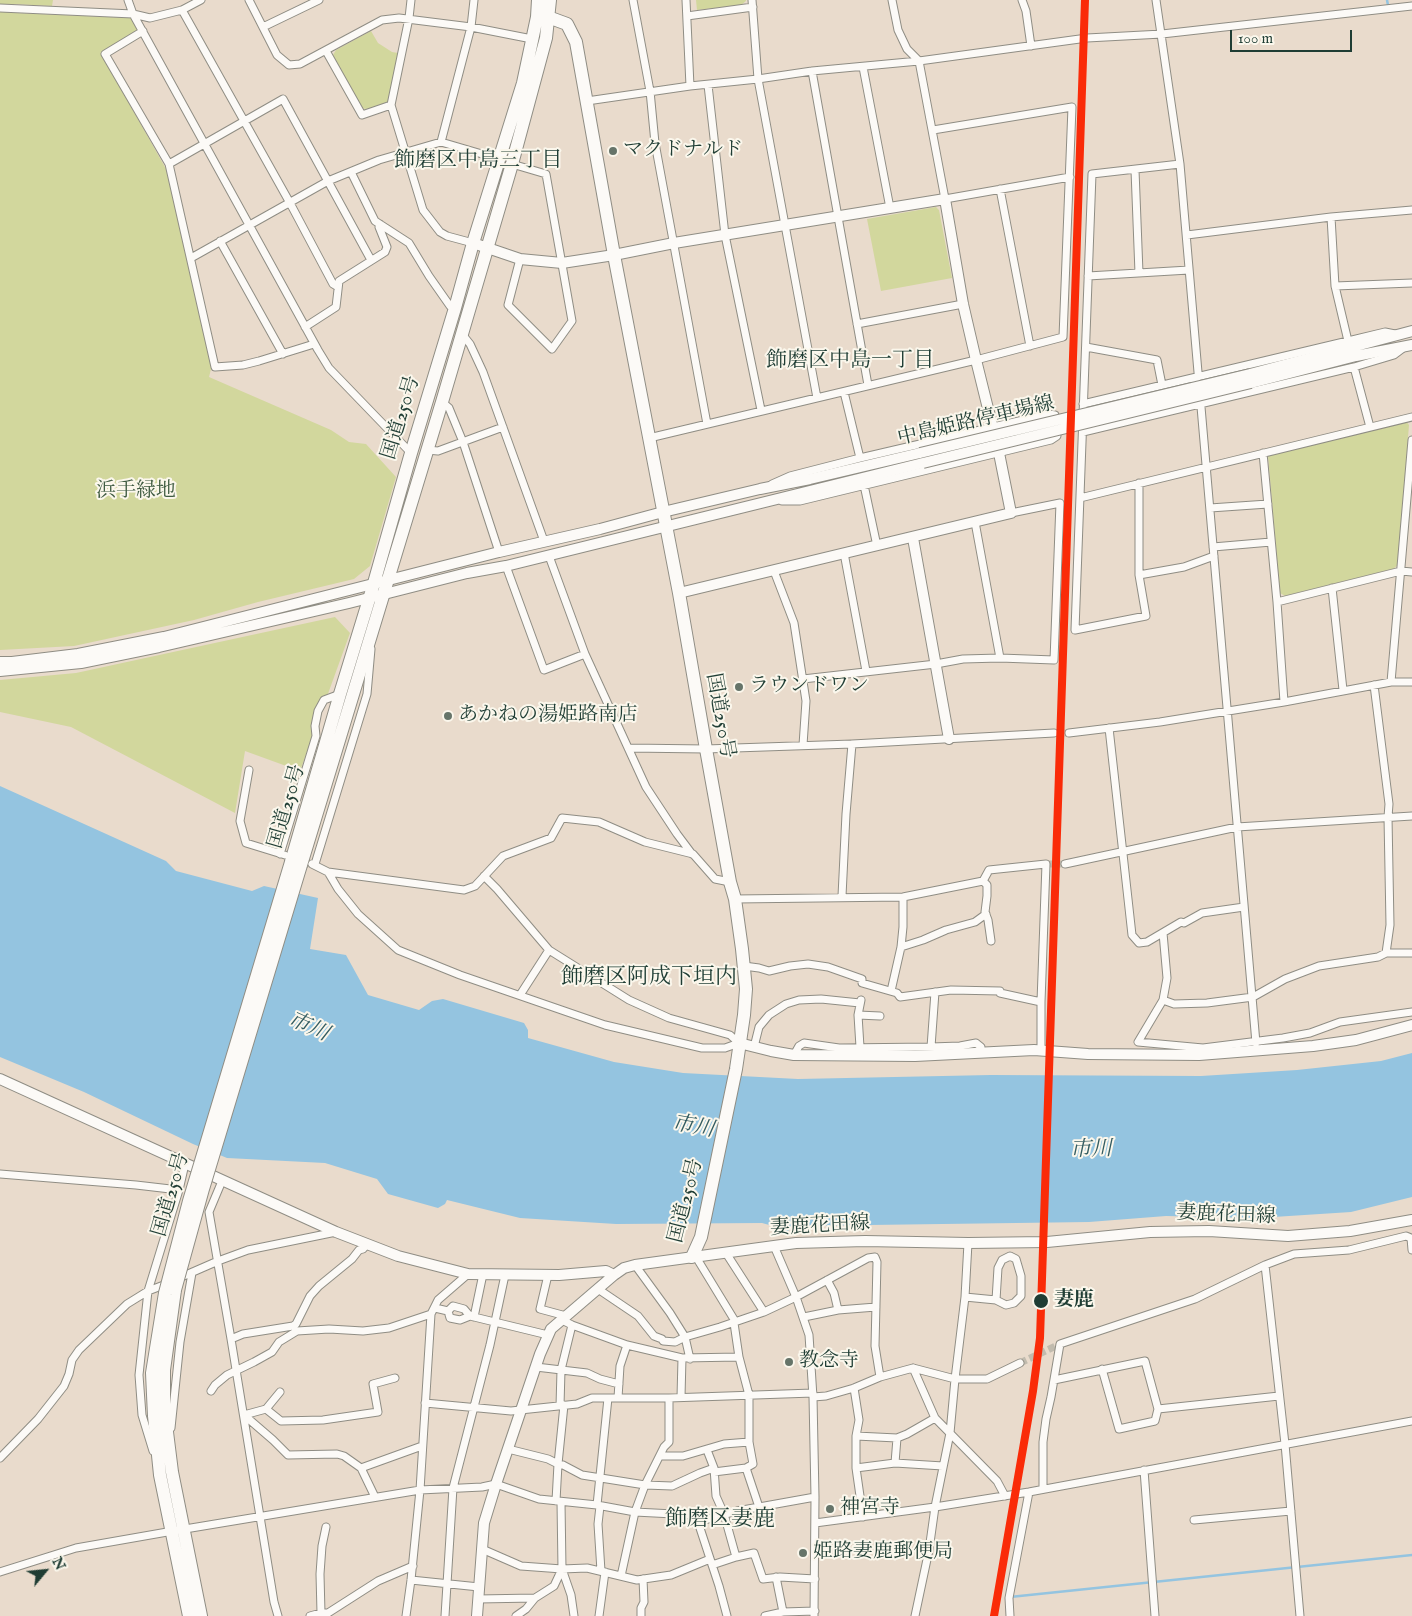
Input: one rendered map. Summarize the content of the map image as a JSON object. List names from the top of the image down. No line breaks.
{"streets":{"highway":["国道250号"],"street":["中島姫路停車場線","妻鹿花田線"]},"crossings":[["国道250号","中島姫路停車場線"],["国道250号","妻鹿花田線"]],"districts":["飾磨区中島三丁目","飾磨区中島一丁目","飾磨区阿成下垣内","飾磨区妻鹿"],"water":["市川"],"parks":["浜手緑地"],"places":["マクドナルド","ラウンドワン","あかねの湯姫路南店","妻鹿","教念寺","神宮寺","姫路妻鹿郵便局"],"scale_bar":"100 m","north":"top right"}
